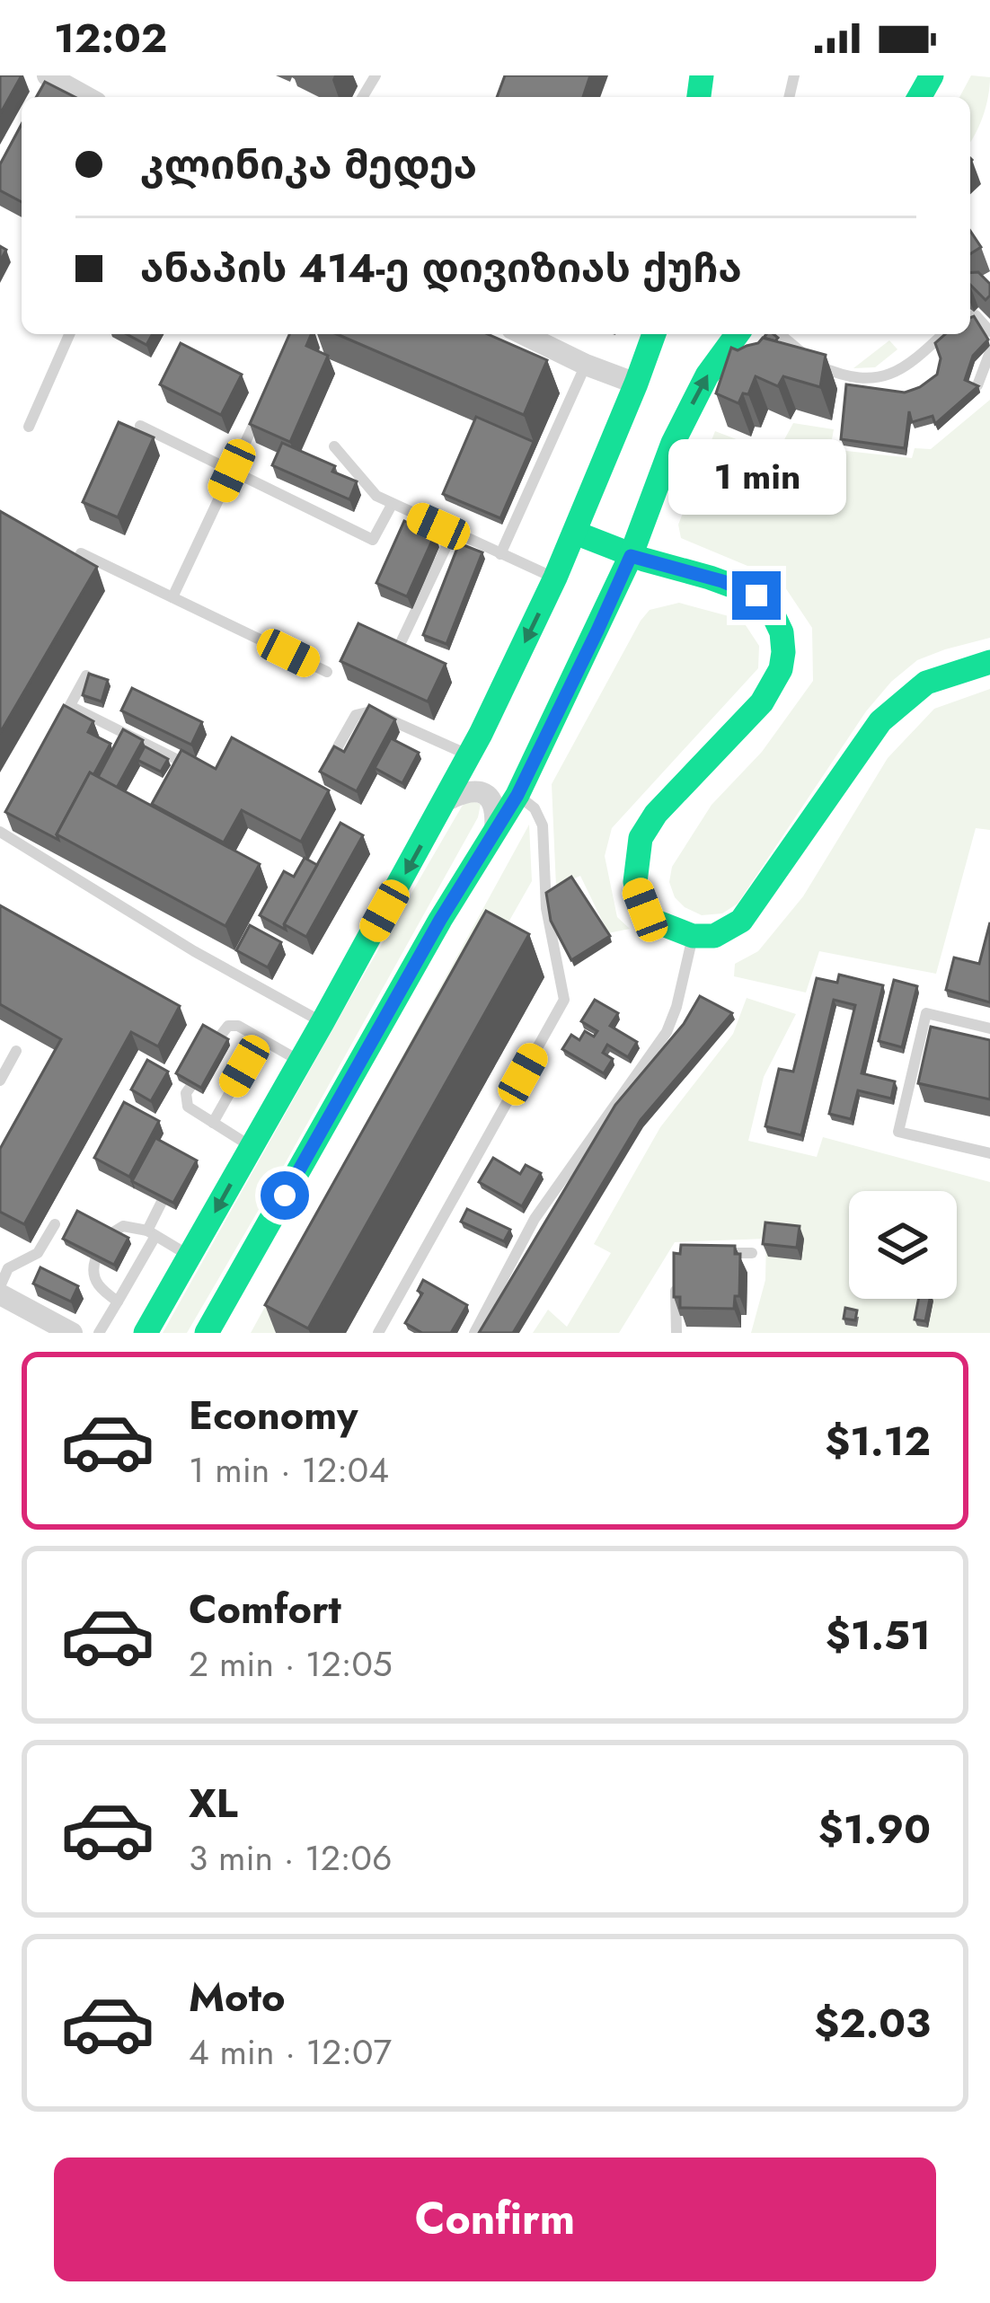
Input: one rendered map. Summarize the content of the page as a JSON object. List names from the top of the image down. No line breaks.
{"page":{"status":"12:02","banner":["კლინიკა მედეა","ანაპის 414-ე დივიზიას ქუჩა"],"bubble":"1 min","list":[{"name":"Economy","note":"1 min · 12:04","value":"$1.12"},{"name":"Comfort","note":"2 min · 12:05","value":"$1.51"},{"name":"XL","note":"3 min · 12:06","value":"$1.90"},{"name":"Moto","note":"4 min · 12:07","value":"$2.03"}],"buttons":"Confirm"}}
